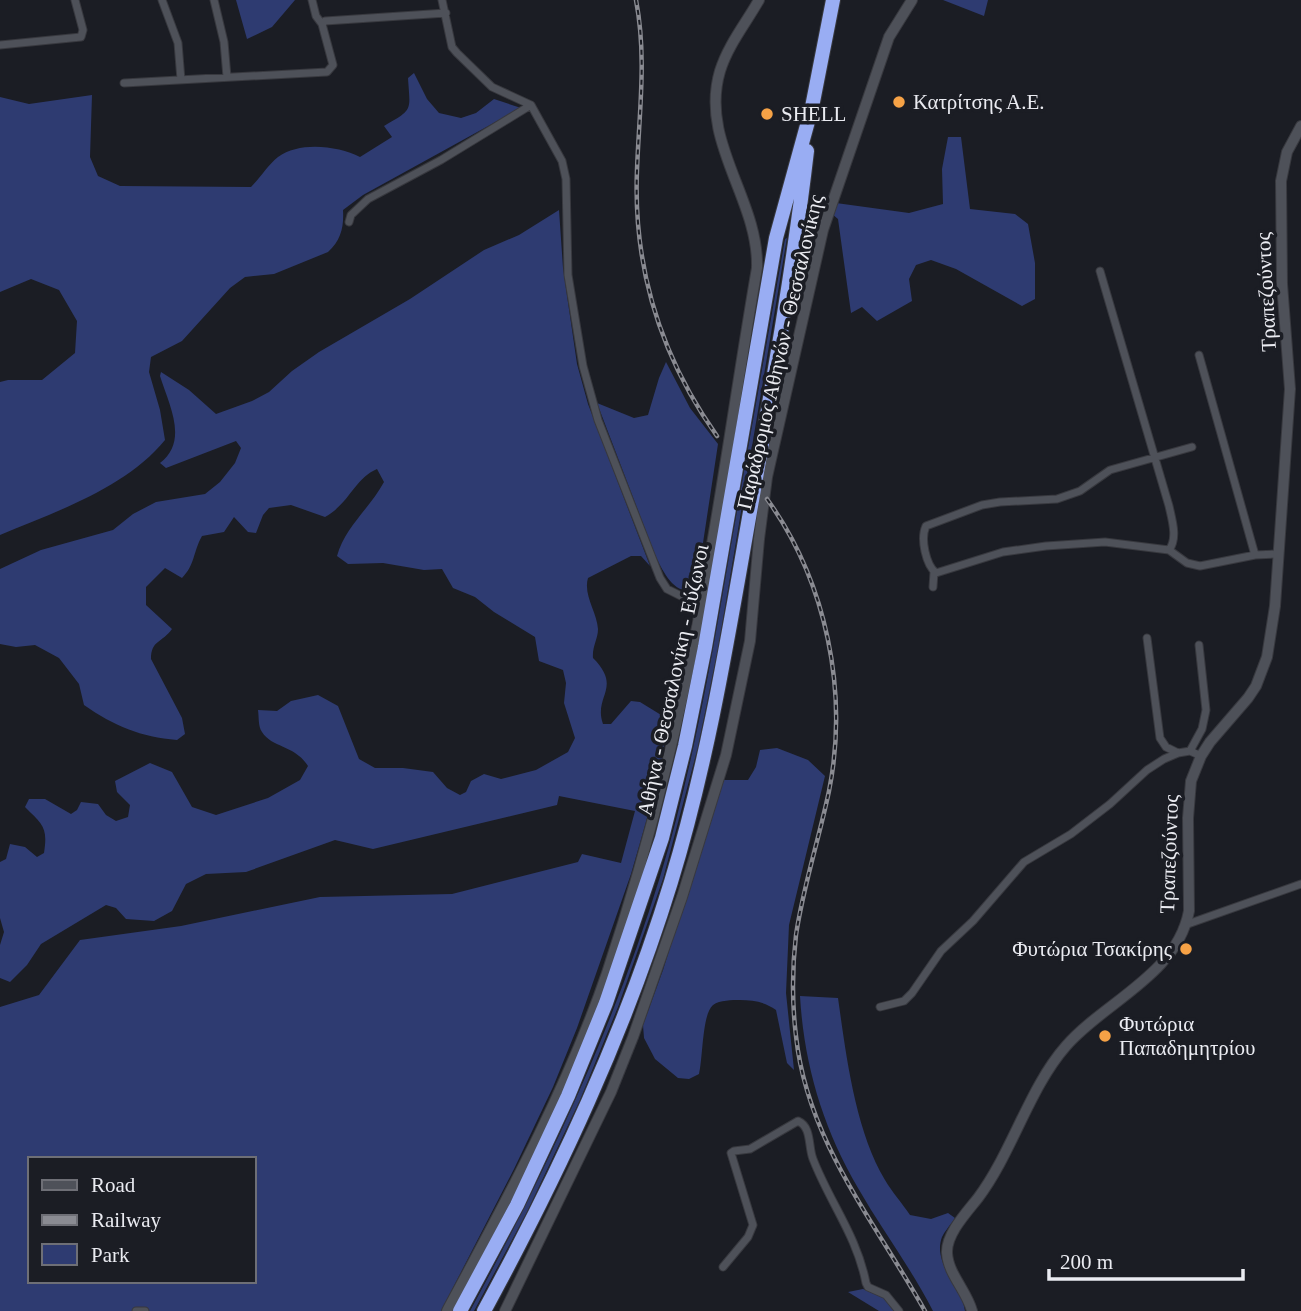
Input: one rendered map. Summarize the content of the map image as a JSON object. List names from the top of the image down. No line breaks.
{"streets":{"highway":["Αθήνα - Θεσσαλονίκη - Εύζωνοι"],"main road":["Τραπεζούντος","Παράδρομος Αθηνών - Θεσσαλονίκης"]},"places":["Κατρίτσης Α.Ε.","SHELL","Φυτώρια Τσακίρης","Φυτώρια Παπαδημητρίου"],"legend":["Road","Railway","Park"],"scale_bar":"200 m"}
